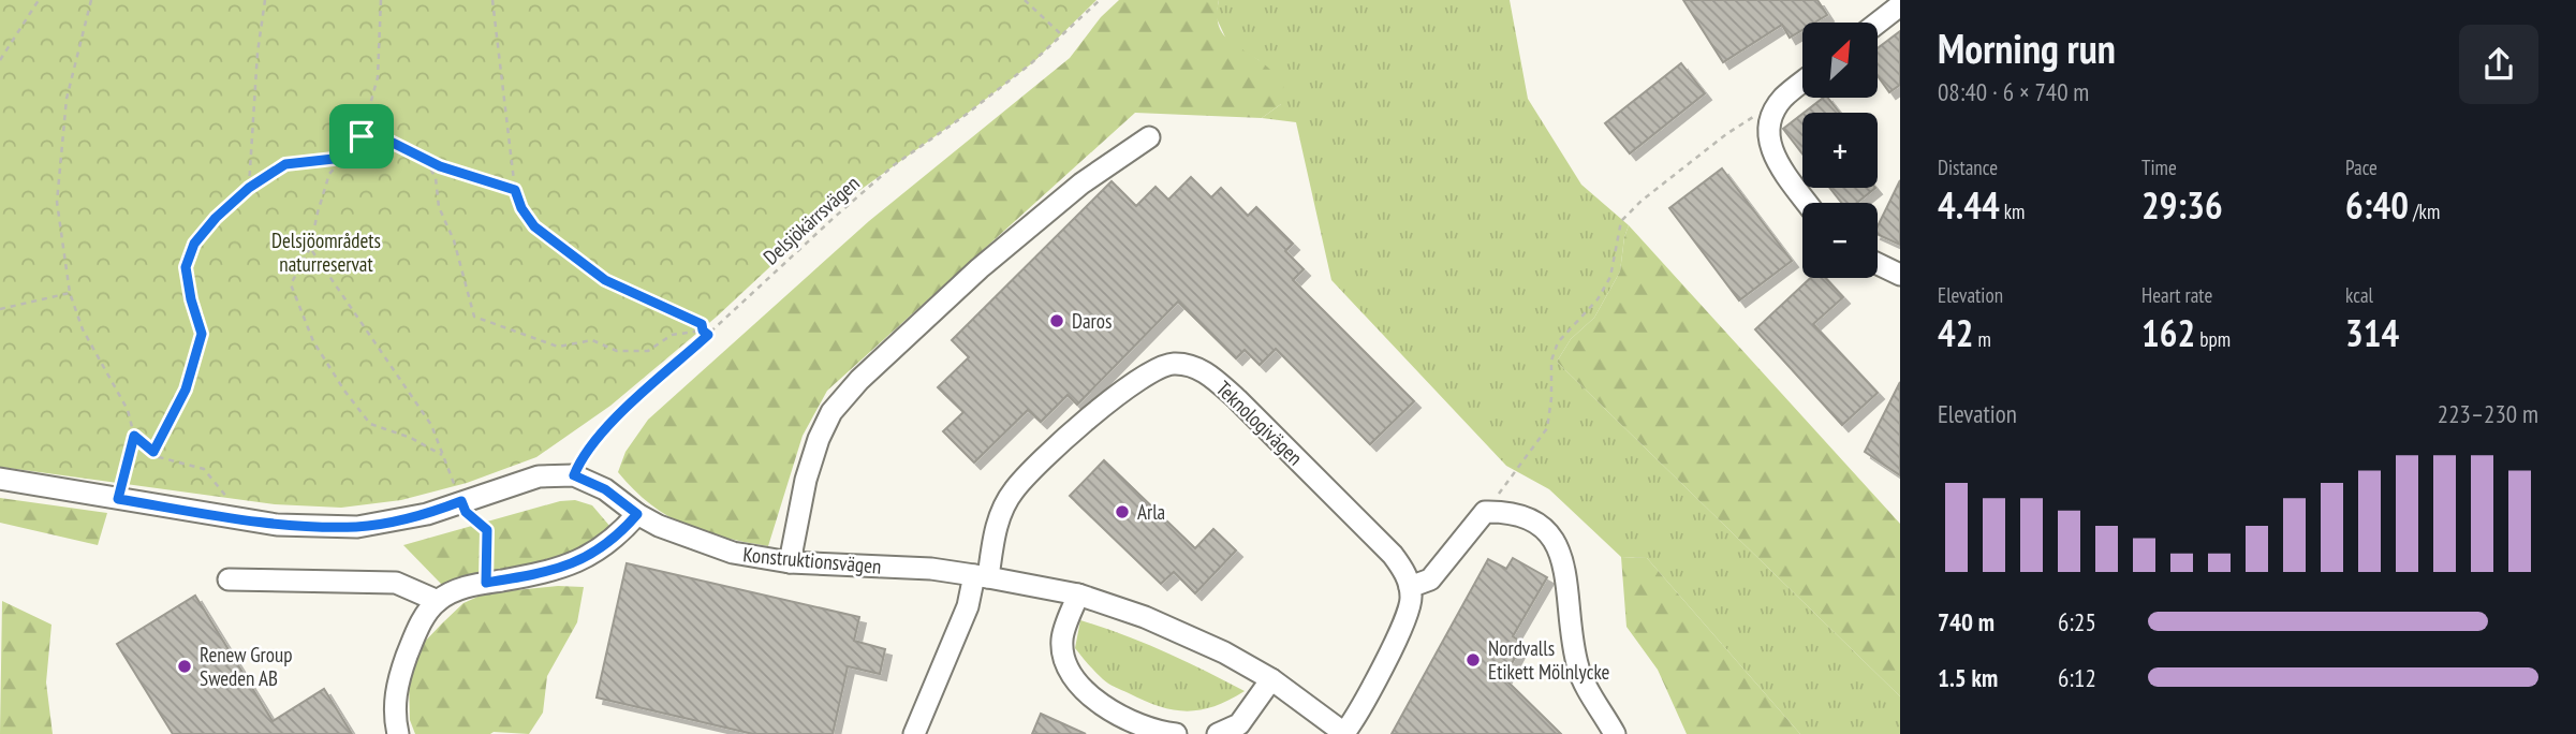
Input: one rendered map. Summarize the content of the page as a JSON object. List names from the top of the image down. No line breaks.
{"streets":{"street":["Teknologivägen","Konstruktionsvägen"],"path":["Delsjökärrsvägen"]},"crossings":[["Delsjökärrsvägen","Konstruktionsvägen"],["Teknologivägen","Konstruktionsvägen"]],"parks":["Delsjöområdets naturreservat"],"places":["Daros","Arla","Nordvalls Etikett Mölnlycke","Renew Group Sweden AB"],"north":"top right","page":{"heading":["Morning run","08:40 · 6 × 740 m"],"map_buttons":["+","−"],"stats":[["Distance","4.44 km"],["Time","29:36"],["Pace","6:40 /km"],["Elevation","42 m"],["Heart rate","162 bpm"],["kcal","314"]],"chart":["Elevation","223–230 m"],"list":[{"name":"740 m","note":"6:25"},{"name":"1.5 km","note":"6:12"}]}}
